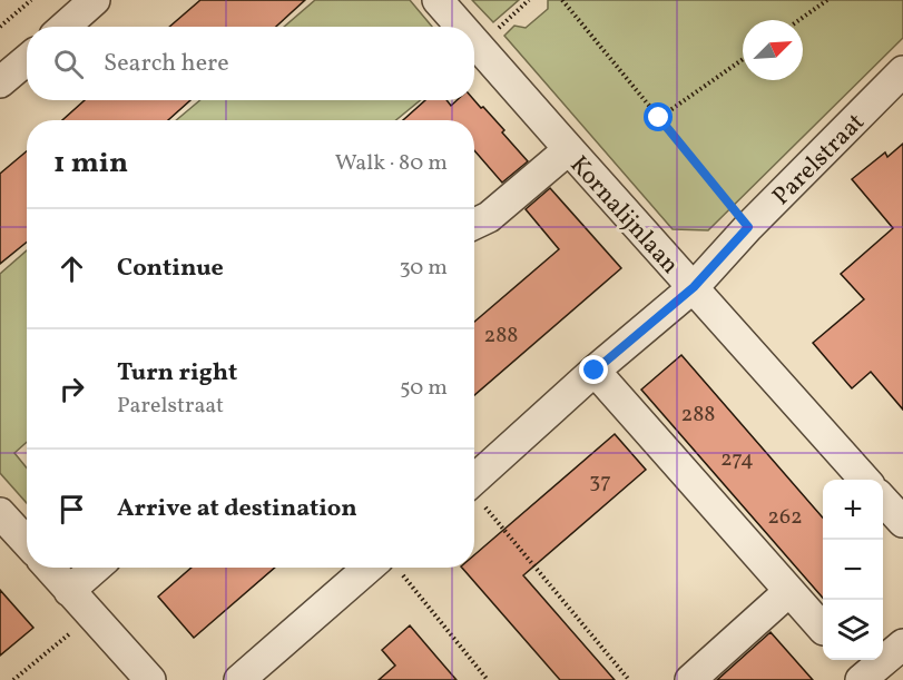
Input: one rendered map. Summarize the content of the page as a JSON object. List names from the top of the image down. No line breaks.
{"streets":{"street":["Parelstraat","Kornalijnlaan"]},"crossings":[["Parelstraat","Kornalijnlaan"]],"house_numbers":["288","288","274","37","262"],"north":"top right","page":{"search":"Search here","heading":["1 min","Walk · 80 m"],"list":[["Continue","30 m"],["Turn right","Parelstraat","50 m"],"Arrive at destination"],"map_buttons":["+","−"]}}
